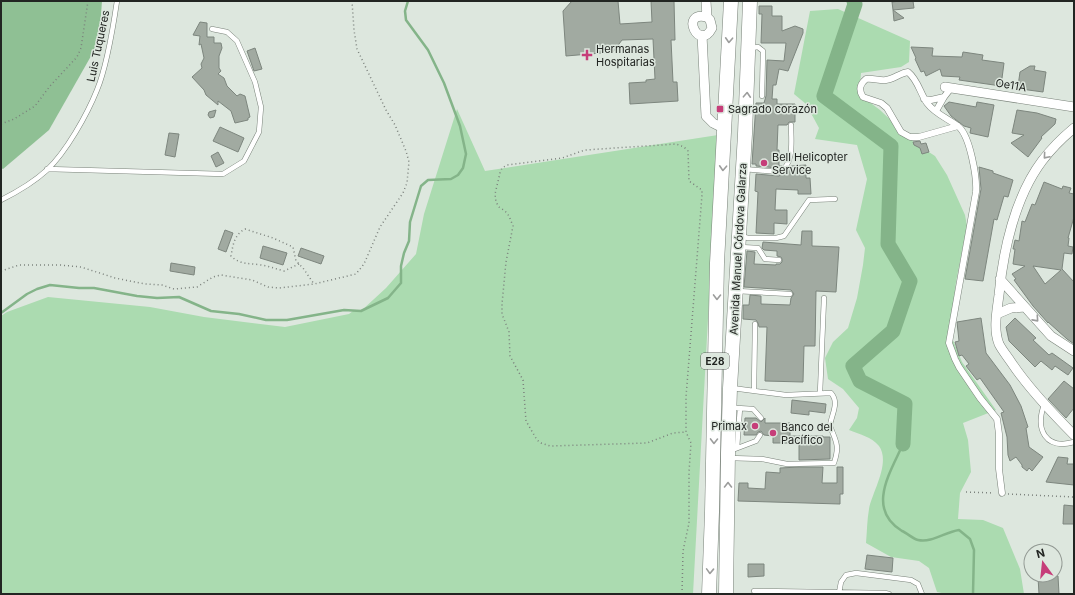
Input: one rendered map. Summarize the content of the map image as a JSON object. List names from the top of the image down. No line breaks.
{"streets":{"main road":["Avenida Manuel Córdova Galarza","E28"],"street":["Oe11A"],"lane":["Luis Tuqueres"]},"places":{"health":["Hermanas Hospitarias"],"transit":["Sagrado corazón"],"other":["Bell Helicopter Service","Primax","Banco del Pacífico"]},"north":"top"}
